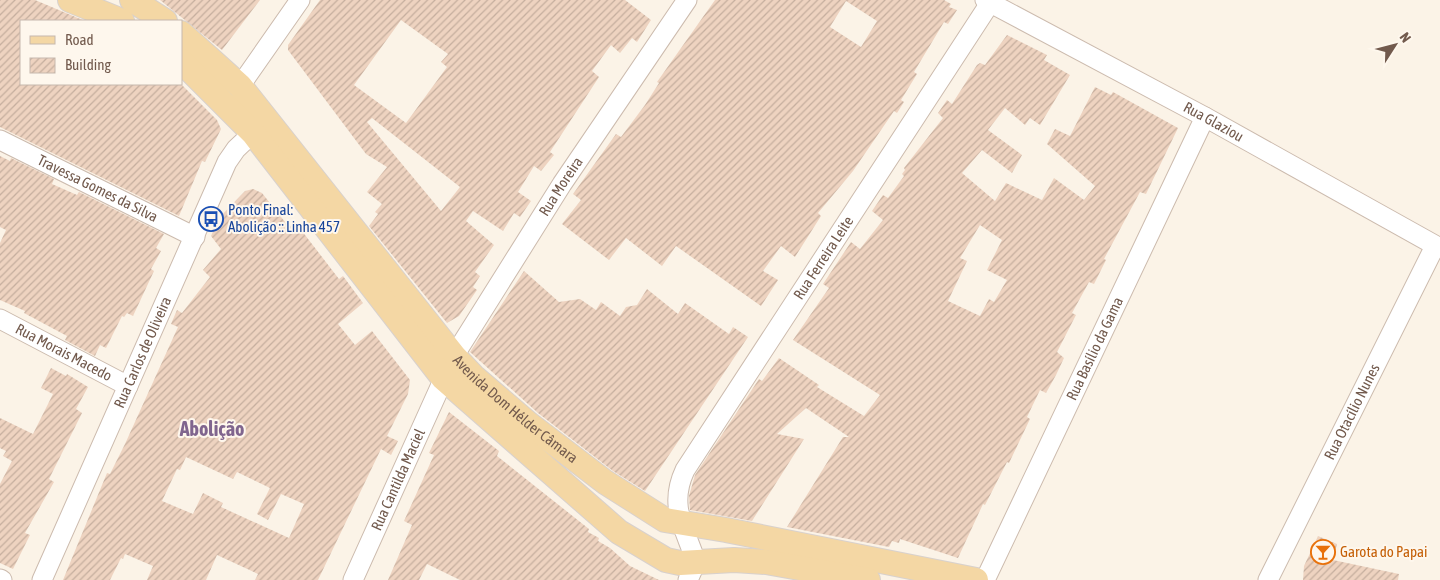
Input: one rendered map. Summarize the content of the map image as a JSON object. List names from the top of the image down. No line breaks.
{"streets":{"main road":["Avenida Dom Hélder Câmara"],"street":["Rua Glaziou","Rua Moreira","Travessa Gomes da Silva","Rua Ferreira Leite","Rua Basílio da Gama","Rua Morais Macedo","Rua Carlos de Oliveira","Rua Otacílio Nunes","Rua Cantilda Maciel"]},"crossings":[["Rua Glaziou","Rua Ferreira Leite"],["Rua Glaziou","Rua Basílio da Gama"],["Rua Glaziou","Rua Otacílio Nunes"],["Rua Moreira","Avenida Dom Hélder Câmara"],["Rua Moreira","Rua Cantilda Maciel"],["Travessa Gomes da Silva","Rua Carlos de Oliveira"],["Rua Ferreira Leite","Avenida Dom Hélder Câmara"],["Rua Morais Macedo","Rua Carlos de Oliveira"],["Rua Carlos de Oliveira","Avenida Dom Hélder Câmara"],["Avenida Dom Hélder Câmara","Rua Cantilda Maciel"]],"districts":["Abolição"],"places":{"bus stop":["Ponto Final: Abolição :: Linha 457"],"bar":["Garota do Papai"]},"legend":["Road","Building"],"north":"top right"}
